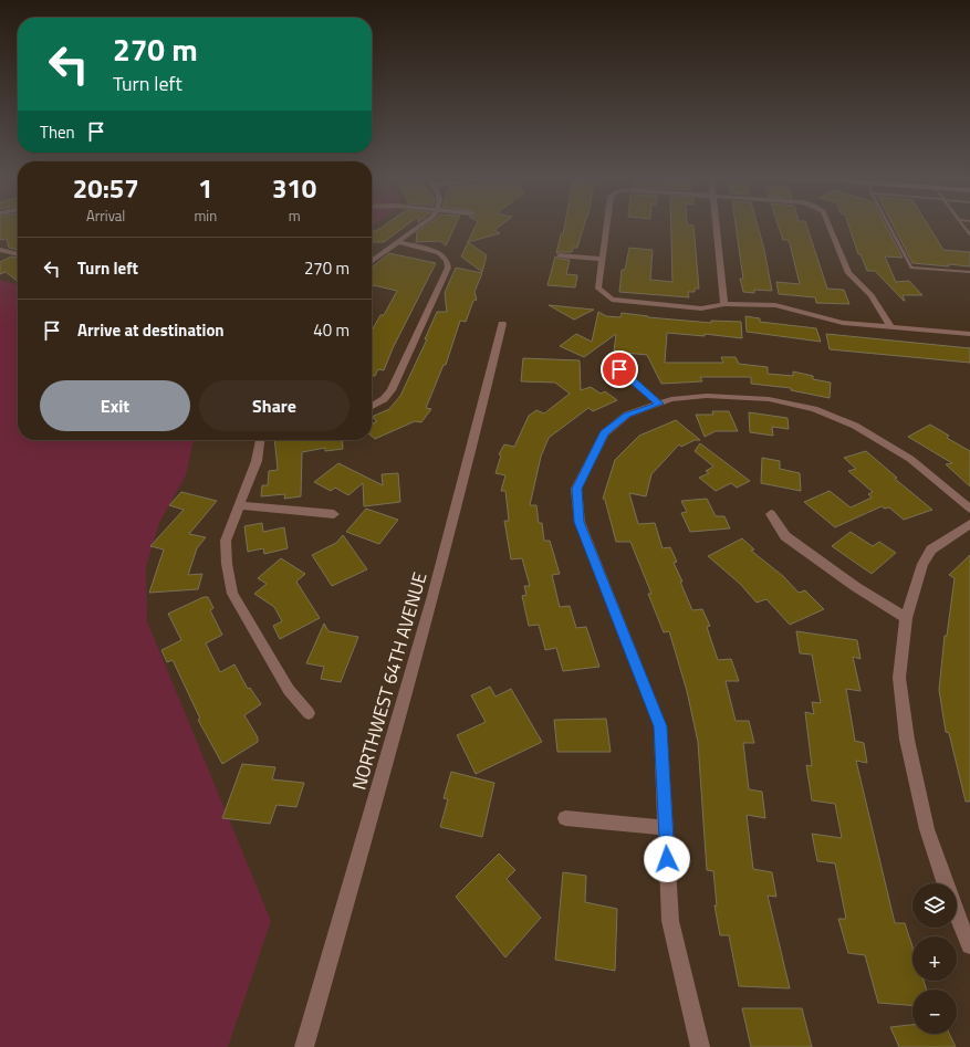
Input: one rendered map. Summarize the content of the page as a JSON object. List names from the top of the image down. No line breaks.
{"streets":{"street":["NORTHWEST 64TH AVENUE"]},"page":{"turn":["270 m","Turn left"],"then":"Then","eta":["20:57","Arrival","1","min","310","m"],"list":[{"name":"Turn left","value":"270 m"},{"name":"Arrive at destination","value":"40 m"}],"buttons":["Exit","Share"],"map_buttons":["+","−"]}}
